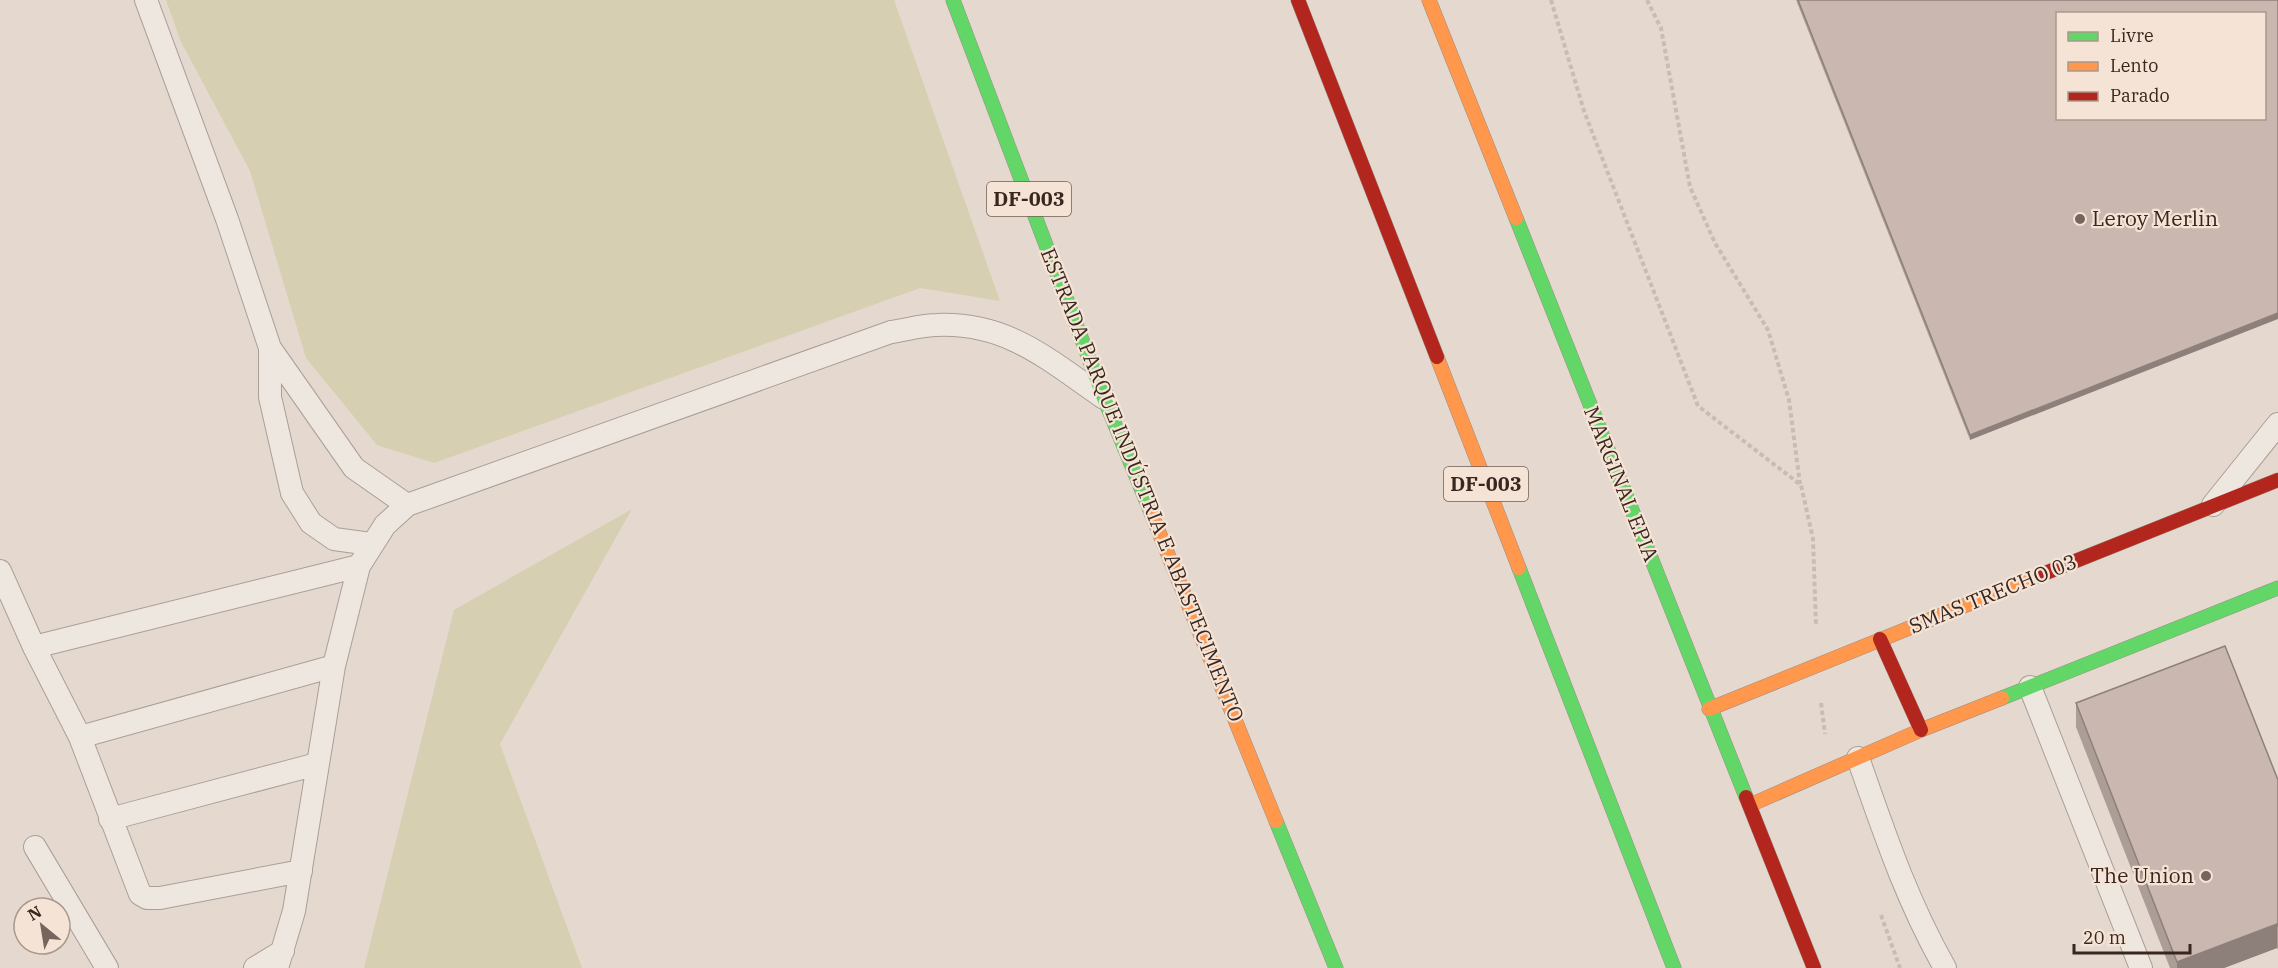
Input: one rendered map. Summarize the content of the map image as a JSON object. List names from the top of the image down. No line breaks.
{"streets":{"main road":["DF-003","MARGINAL EPIA","ESTRADA PARQUE INDÚSTRIA E ABASTECIMENTO","SMAS TRECHO 03"]},"crossings":[["MARGINAL EPIA","SMAS TRECHO 03"]],"places":["Leroy Merlin","The Union"],"legend":["Livre","Lento","Parado"],"scale_bar":"20 m","north":"top left"}
